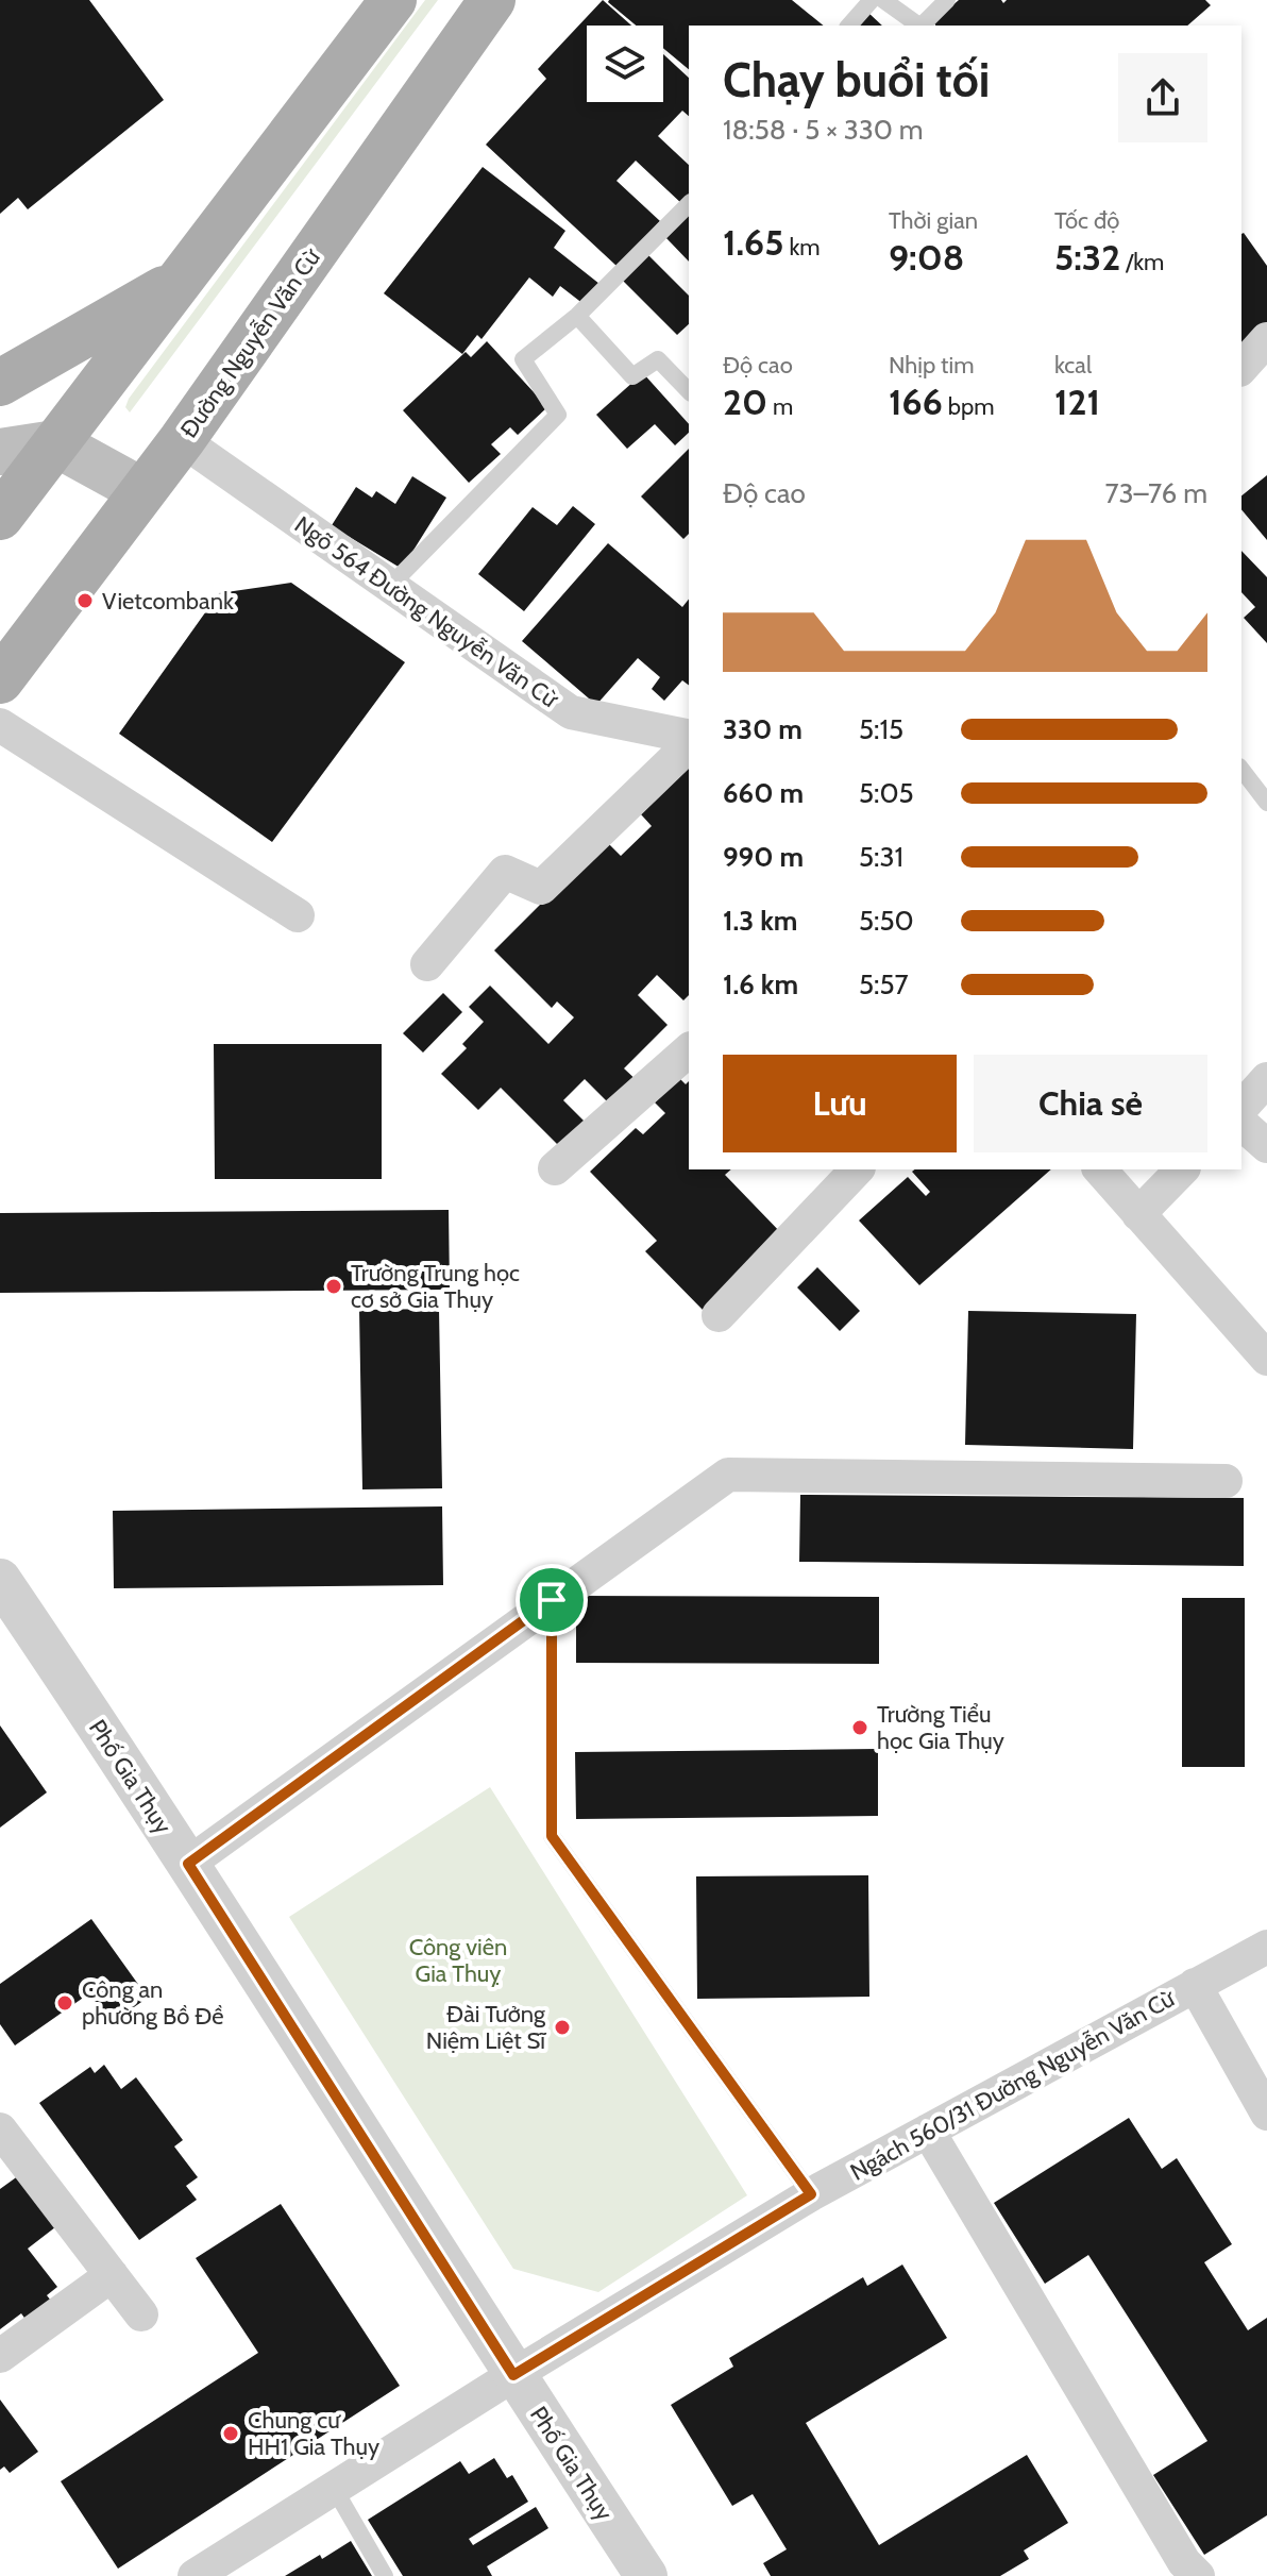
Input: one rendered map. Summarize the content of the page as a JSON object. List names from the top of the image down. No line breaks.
{"streets":{"main road":["Đường Nguyễn Văn Cừ"],"street":["Ngõ 564 Đường Nguyễn Văn Cừ","Phố Gia Thụy","Ngách 560/31 Đường Nguyễn Văn Cừ"]},"crossings":[["Đường Nguyễn Văn Cừ","Ngõ 564 Đường Nguyễn Văn Cừ"],["Phố Gia Thụy","Ngách 560/31 Đường Nguyễn Văn Cừ"]],"parks":["Công viên Gia Thuỵ"],"places":["Vietcombank","Trường Trung học cơ sở Gia Thụy","Trường Tiểu học Gia Thụy","Công an phường Bồ Đề","Đài Tưởng Niệm Liệt Sĩ","Chung cư HH1 Gia Thụy"],"page":{"heading":["Chạy buổi tối","18:58 · 5 × 330 m"],"stats":[["1.65 km"],["Thời gian","9:08"],["Tốc độ","5:32 /km"],["Độ cao","20 m"],["Nhịp tim","166 bpm"],["kcal","121"]],"chart":["Độ cao","73–76 m"],"list":[{"name":"330 m","note":"5:15"},{"name":"660 m","note":"5:05"},{"name":"990 m","note":"5:31"},{"name":"1.3 km","note":"5:50"},{"name":"1.6 km","note":"5:57"}],"buttons":["Lưu","Chia sẻ"]}}
